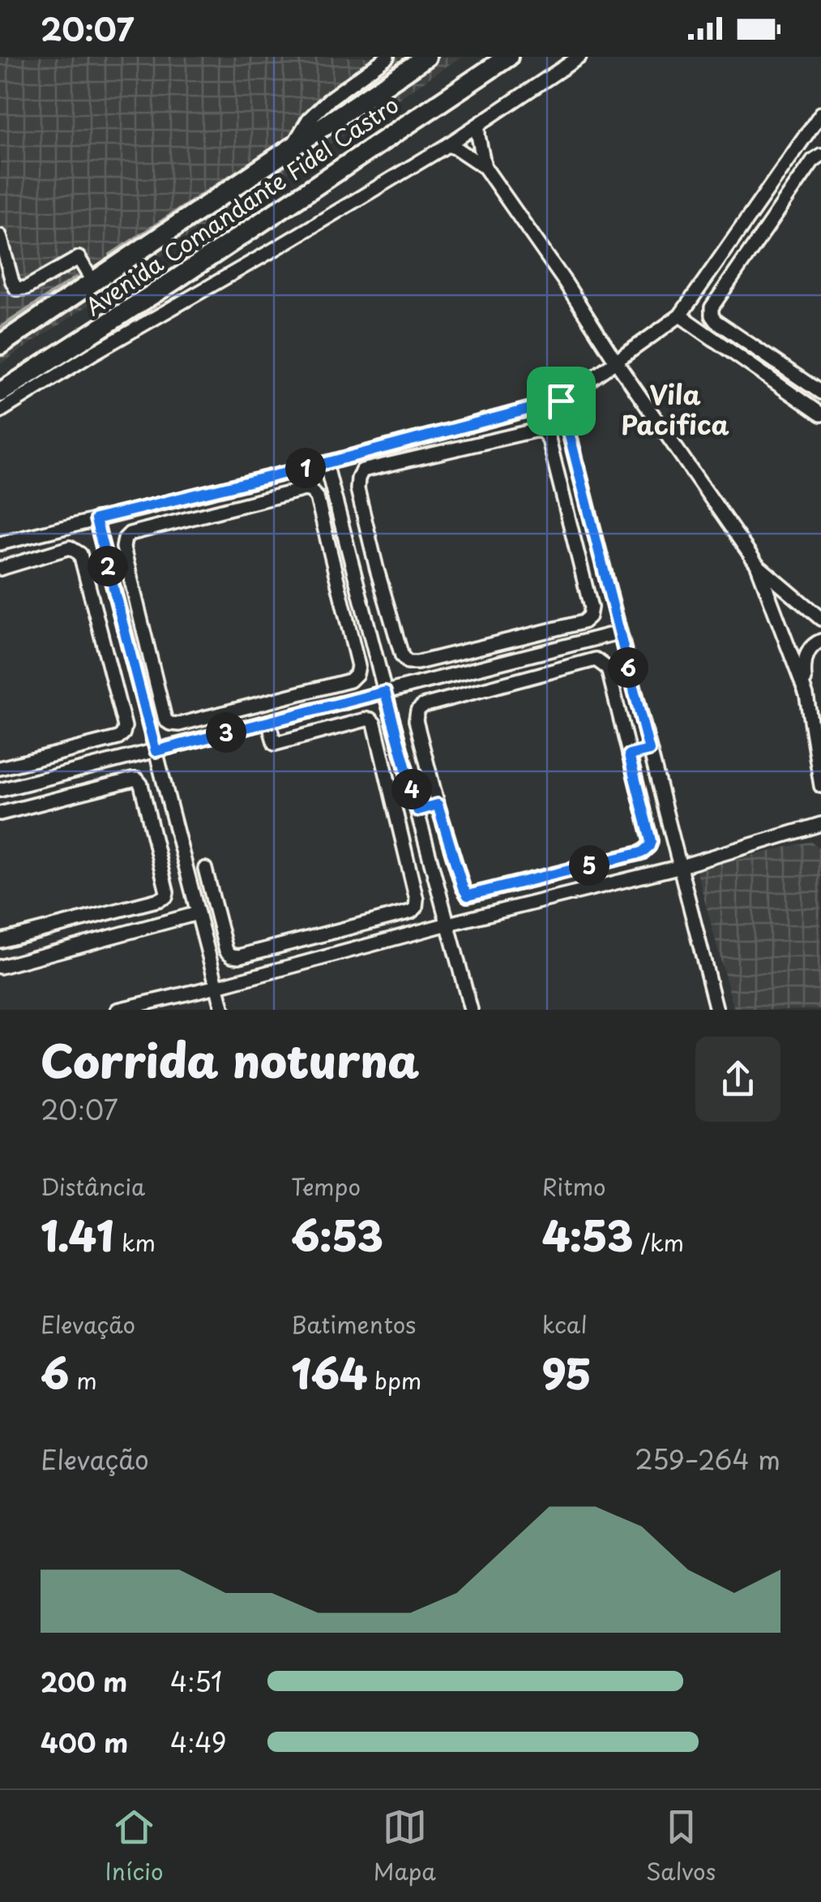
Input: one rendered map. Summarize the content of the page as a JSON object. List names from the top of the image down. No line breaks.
{"streets":{"highway":["Avenida Comandante Fidel Castro"]},"districts":["Vila Pacifica"],"page":{"status":"20:07","pins":["1","2","6","3","4","5"],"heading":["Corrida noturna","20:07"],"stats":[["Distância","1.41 km"],["Tempo","6:53"],["Ritmo","4:53 /km"],["Elevação","6 m"],["Batimentos","164 bpm"],["kcal","95"]],"chart":["Elevação","259–264 m"],"list":[{"name":"200 m","note":"4:51"},{"name":"400 m","note":"4:49"}],"tabs":["Início","Mapa","Salvos"]}}
